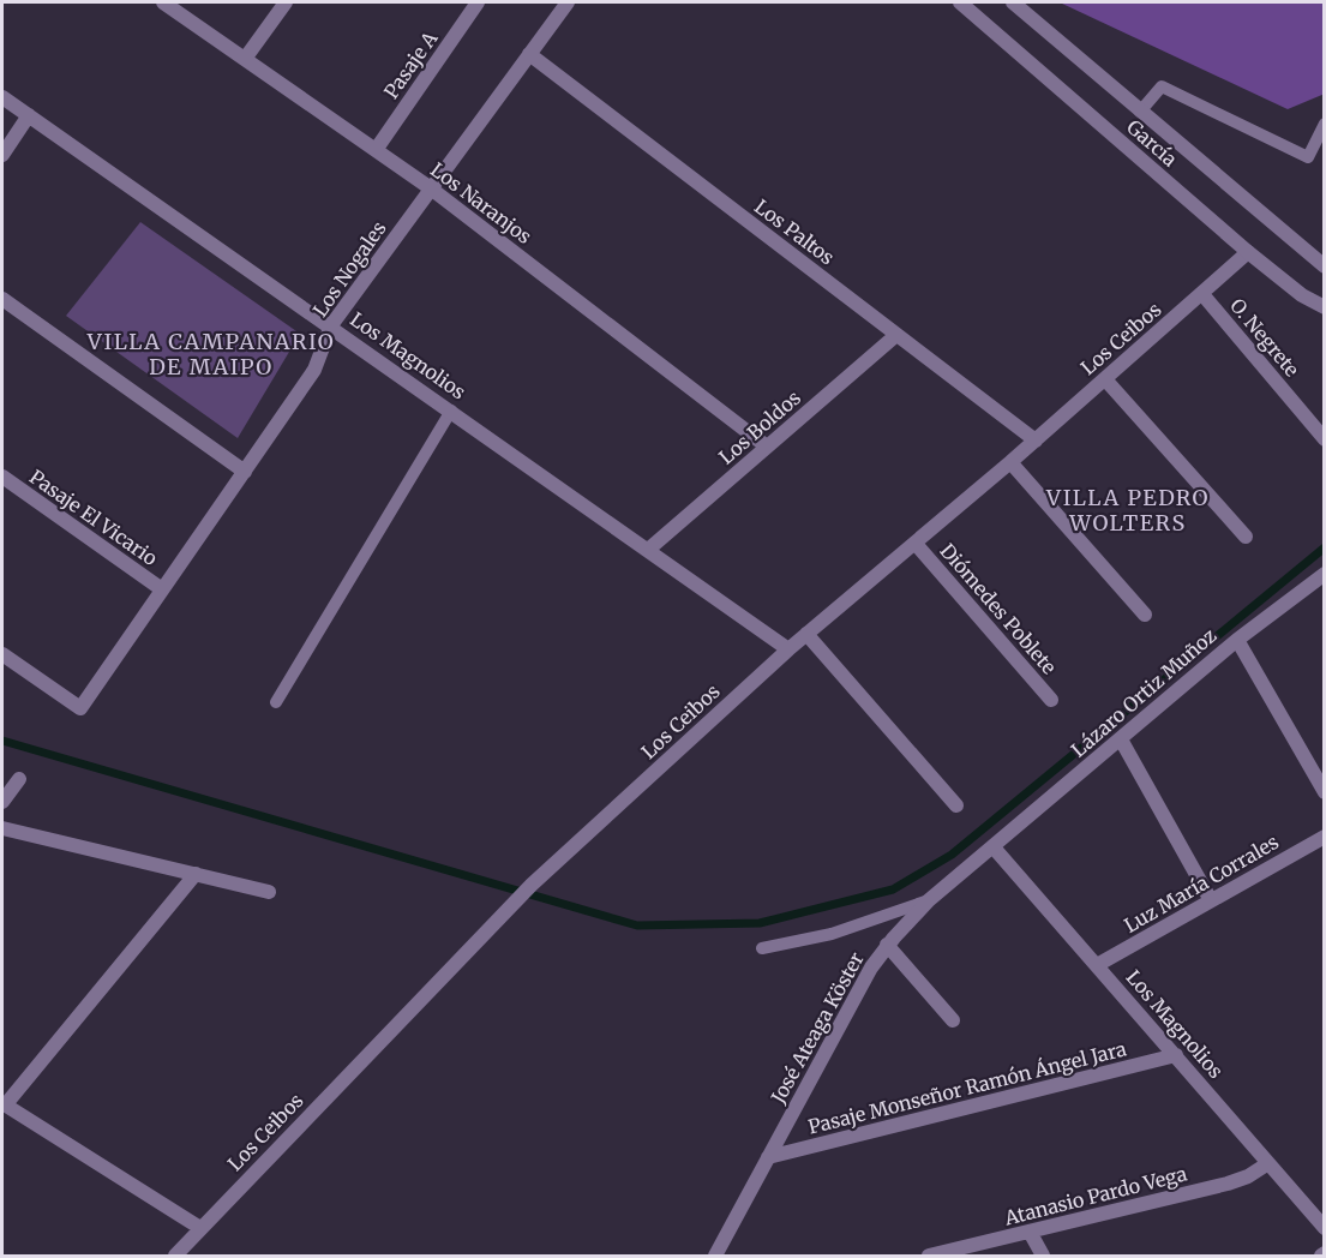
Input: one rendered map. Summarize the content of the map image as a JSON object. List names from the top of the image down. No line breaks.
{"streets":{"street":["Pasaje A","García","Los Naranjos","Los Paltos","Los Nogales","O. Negrete","Los Ceibos","Los Magnolios","Los Boldos","Pasaje El Vicario","Diómedes Poblete","Lázaro Ortiz Muñoz","Luz María Corrales","José Ateaga Köster","Pasaje Monseñor Ramón Ángel Jara","Atanasio Pardo Vega"]},"crossings":[["Pasaje A","Los Naranjos"],["García","Los Ceibos"],["Los Naranjos","Los Nogales"],["Los Naranjos","Los Boldos"],["Los Paltos","Los Nogales"],["Los Paltos","Los Ceibos"],["Los Paltos","Los Boldos"],["Los Nogales","Los Magnolios"],["Los Nogales","Pasaje El Vicario"],["O. Negrete","Los Ceibos"],["Los Ceibos","Los Magnolios"],["Los Ceibos","Diómedes Poblete"],["Los Magnolios","Los Boldos"],["Los Magnolios","Lázaro Ortiz Muñoz"],["Los Magnolios","Luz María Corrales"],["Los Magnolios","José Ateaga Köster"],["Los Magnolios","Pasaje Monseñor Ramón Ángel Jara"],["Los Magnolios","Atanasio Pardo Vega"],["Lázaro Ortiz Muñoz","José Ateaga Köster"],["José Ateaga Köster","Pasaje Monseñor Ramón Ángel Jara"]],"districts":["VILLA CAMPANARIO DE MAIPO","VILLA PEDRO WOLTERS"]}
